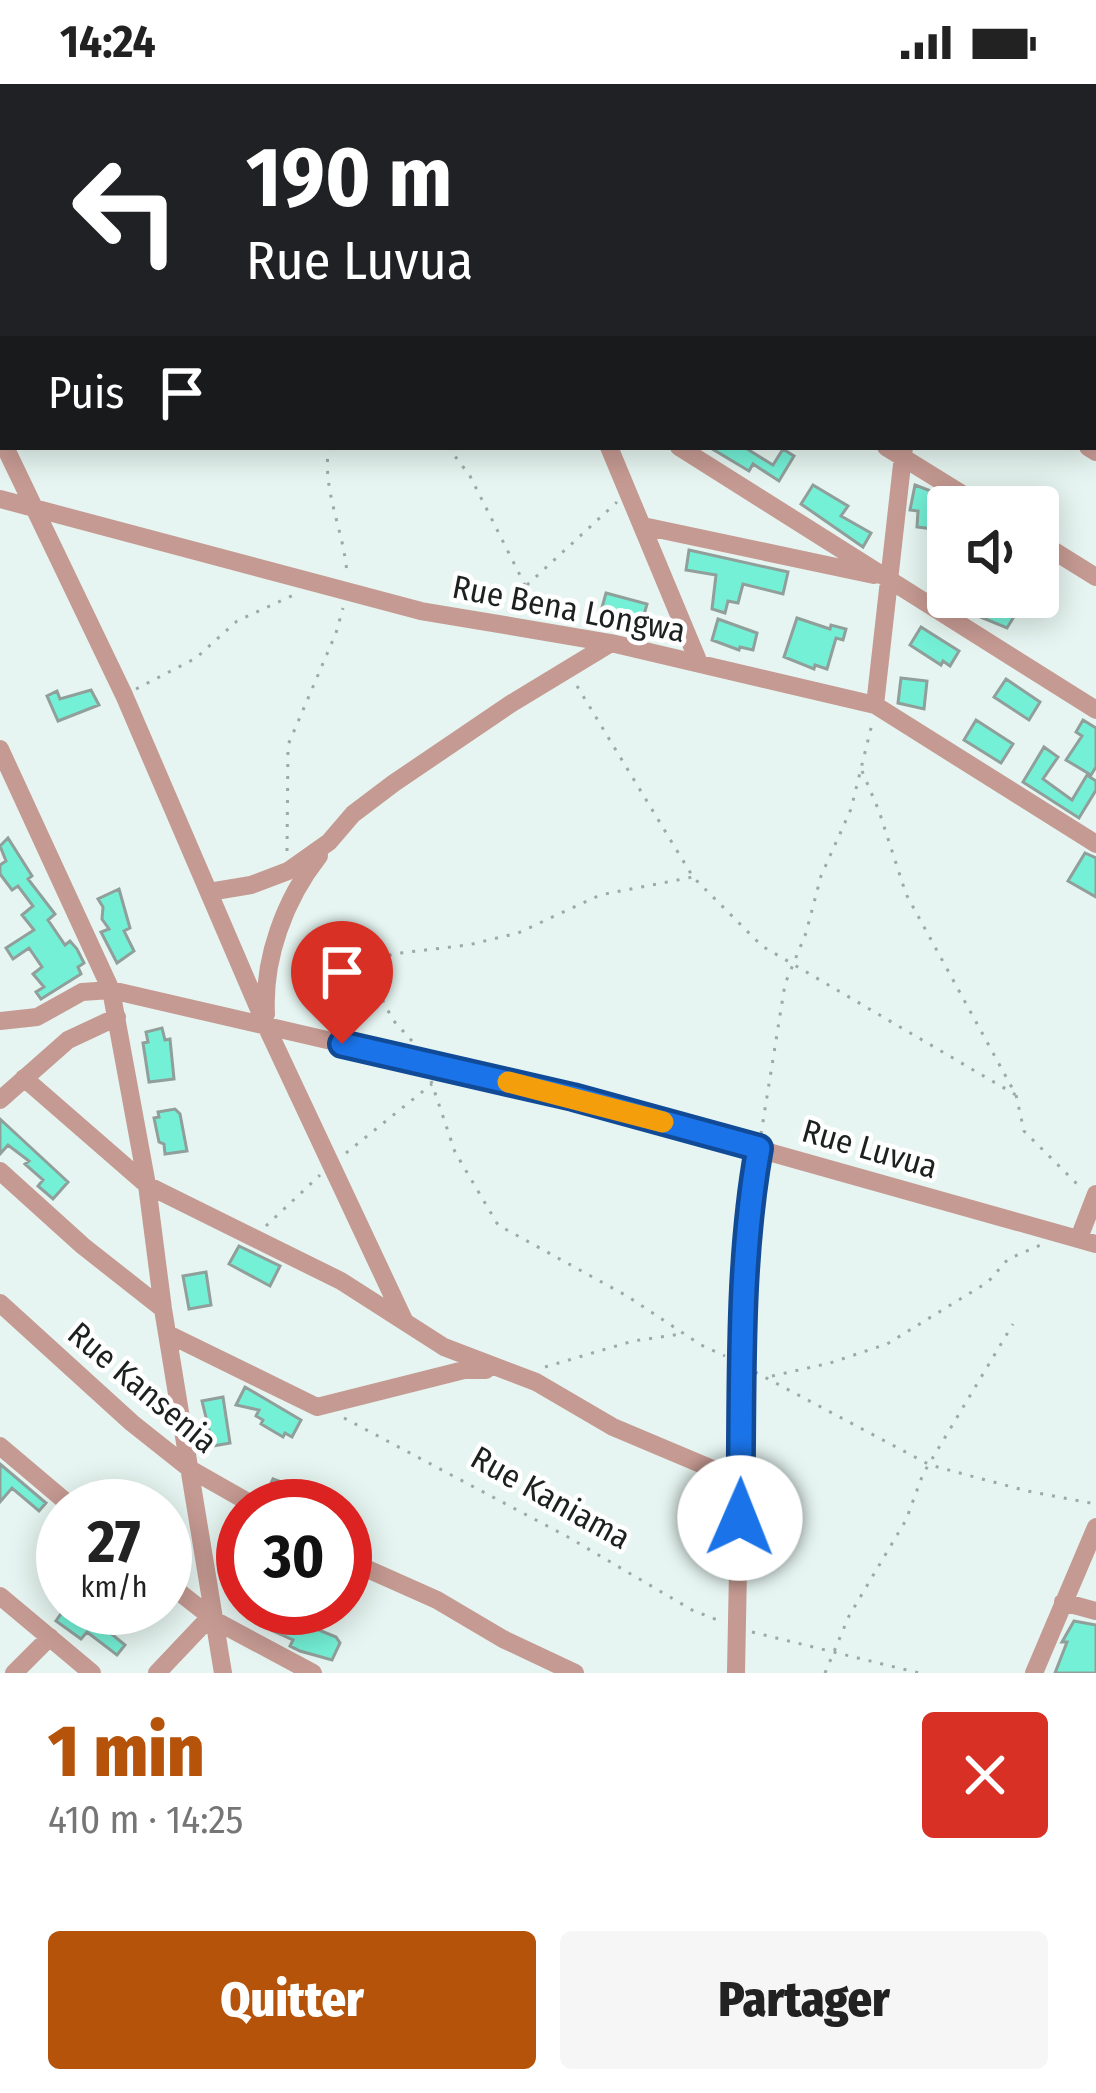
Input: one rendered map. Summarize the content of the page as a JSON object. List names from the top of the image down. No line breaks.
{"streets":{"street":["Rue Bena Longwa","Rue Luvua","Rue Kansenia"],"path":["Rue Kaniama"]},"page":{"status":"14:24","turn":["190 m","Rue Luvua"],"then":"Puis","speed":"27 km/h","limit":"30","heading":["1 min","410 m · 14:25"],"buttons":["Quitter","Partager"]}}
